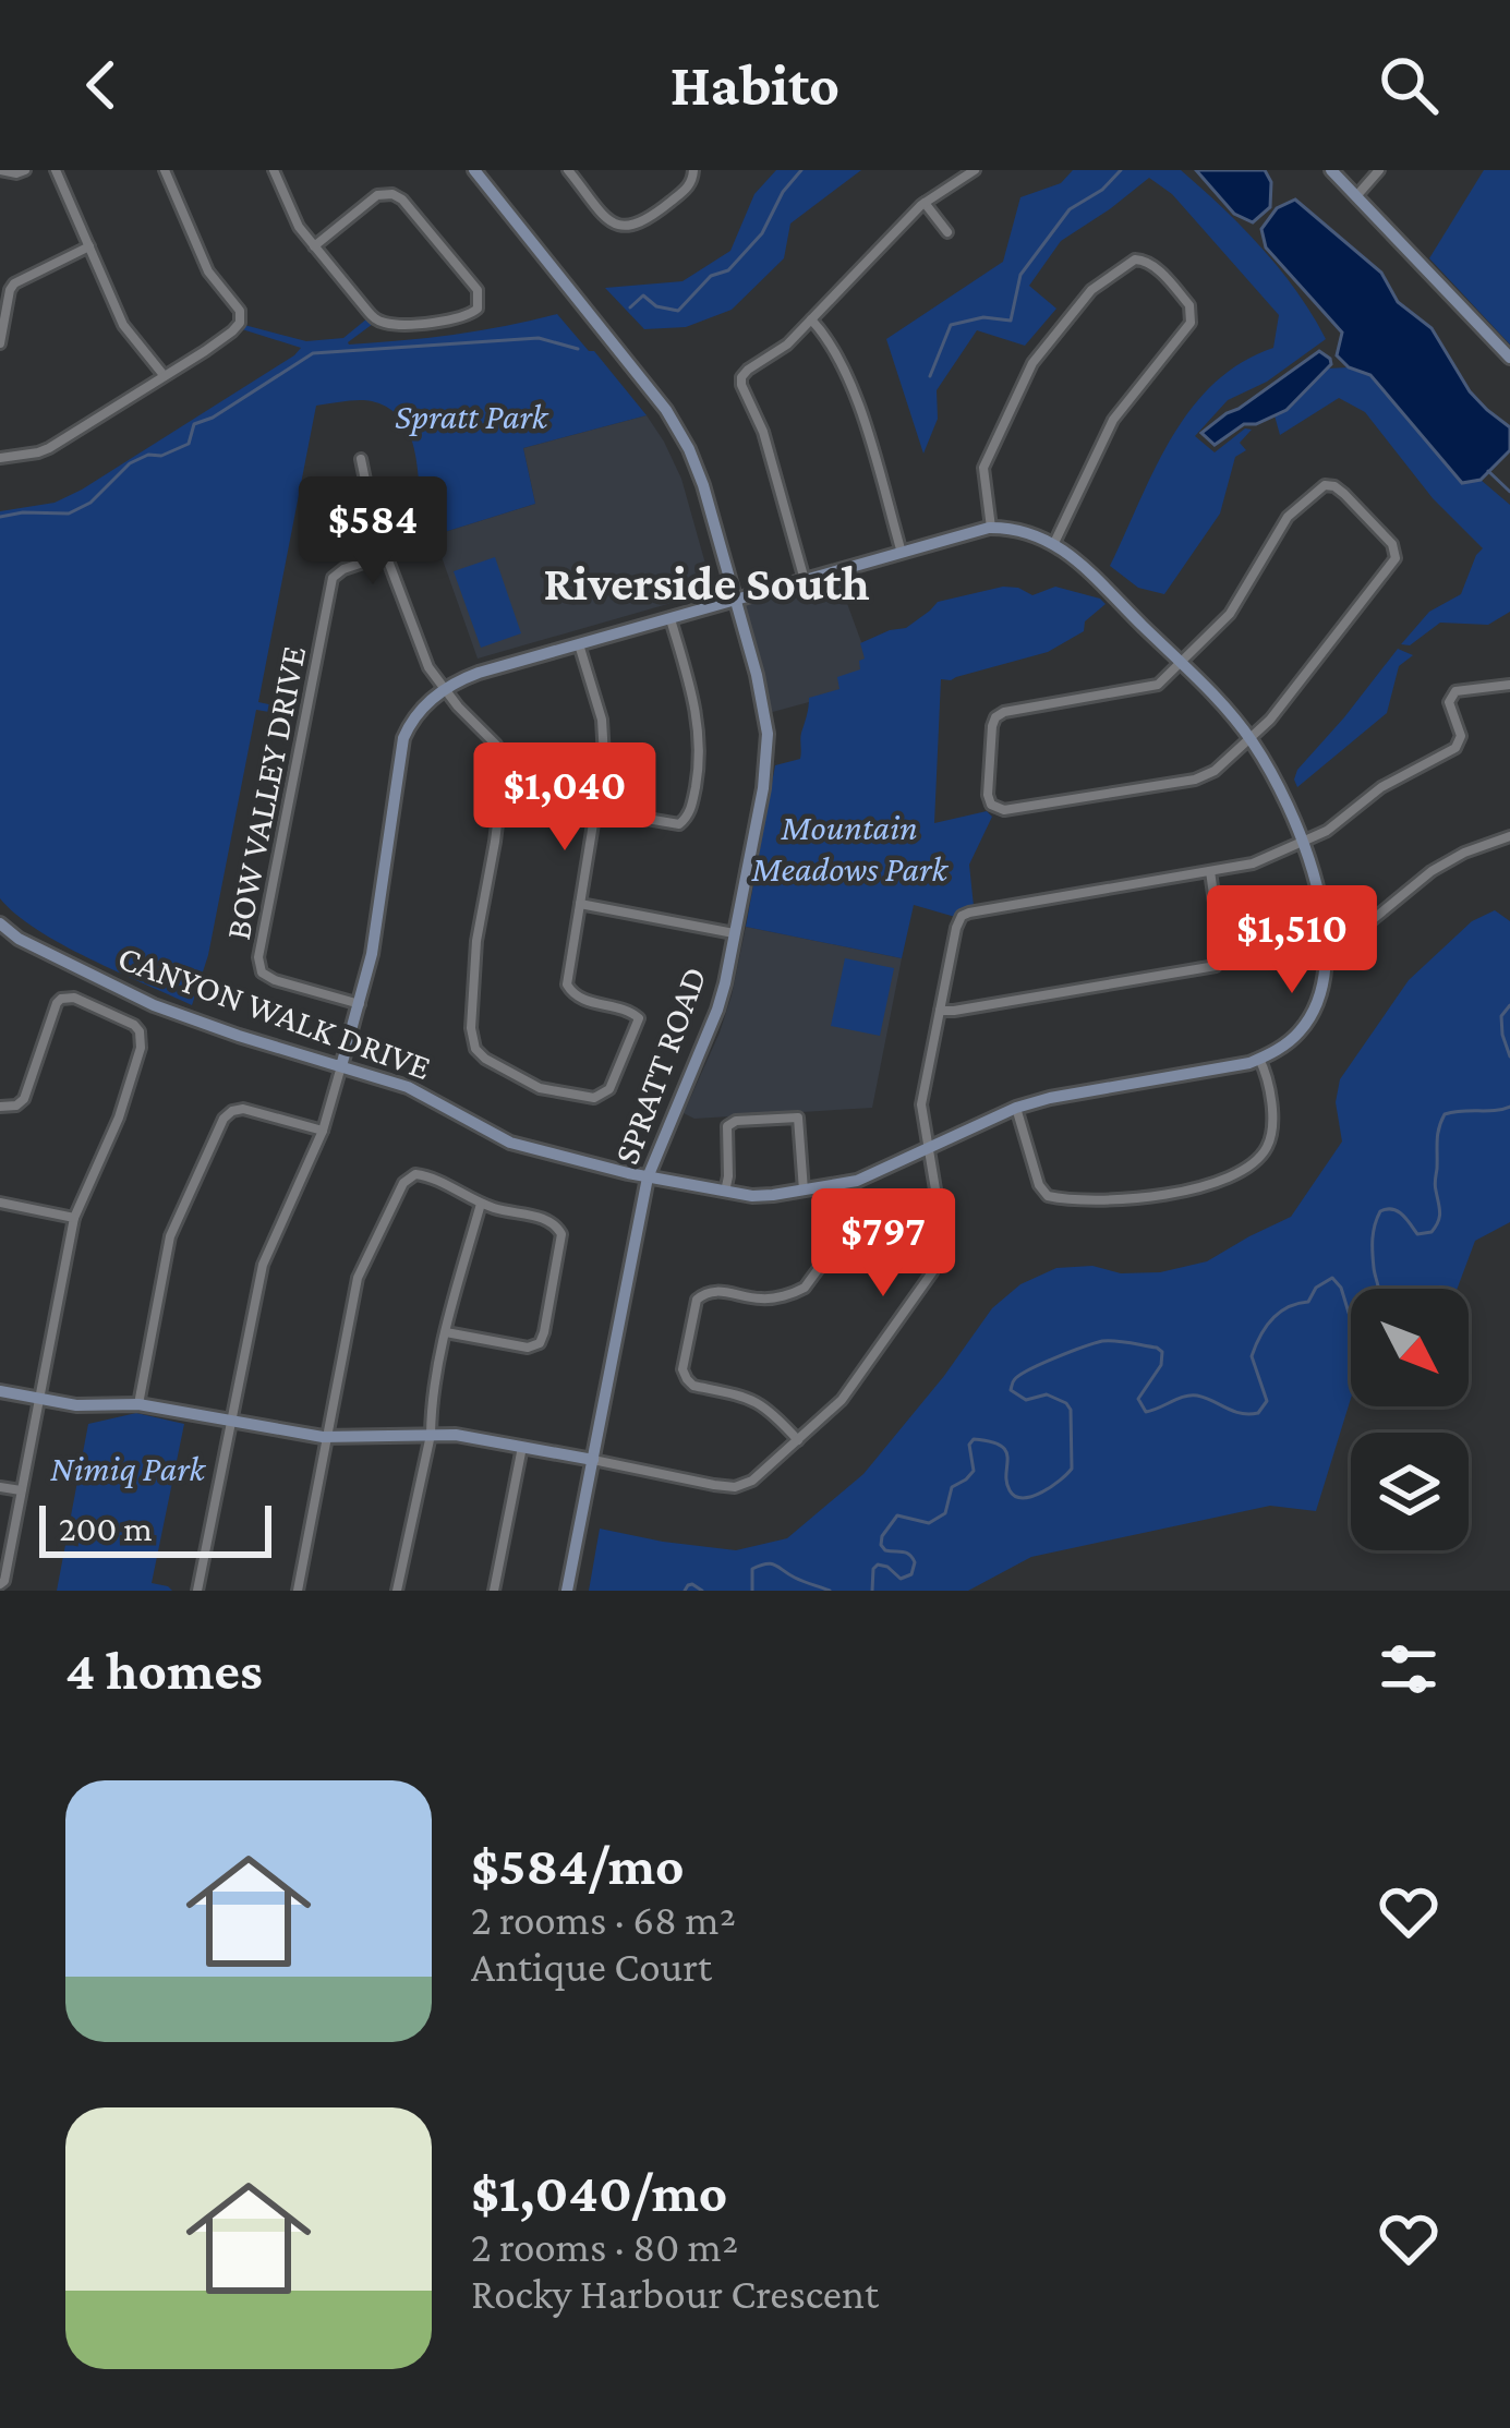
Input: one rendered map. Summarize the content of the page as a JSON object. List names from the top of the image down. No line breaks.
{"streets":{"street":["BOW VALLEY DRIVE","CANYON WALK DRIVE","SPRATT ROAD"]},"crossings":[["CANYON WALK DRIVE","SPRATT ROAD"]],"districts":["Riverside South"],"parks":["Spratt Park","Mountain Meadows Park","Nimiq Park"],"scale_bar":"200 m","north":"bottom right","page":{"header":"Habito","price":["$584","$1,040","$1,510","$797"],"scale":"200 m","heading":"4 homes","list":[{"name":"$584/mo","note":"2 rooms · 68 m² · Antique Court"},{"name":"$1,040/mo","note":"2 rooms · 80 m² · Rocky Harbour Crescent"}]}}
